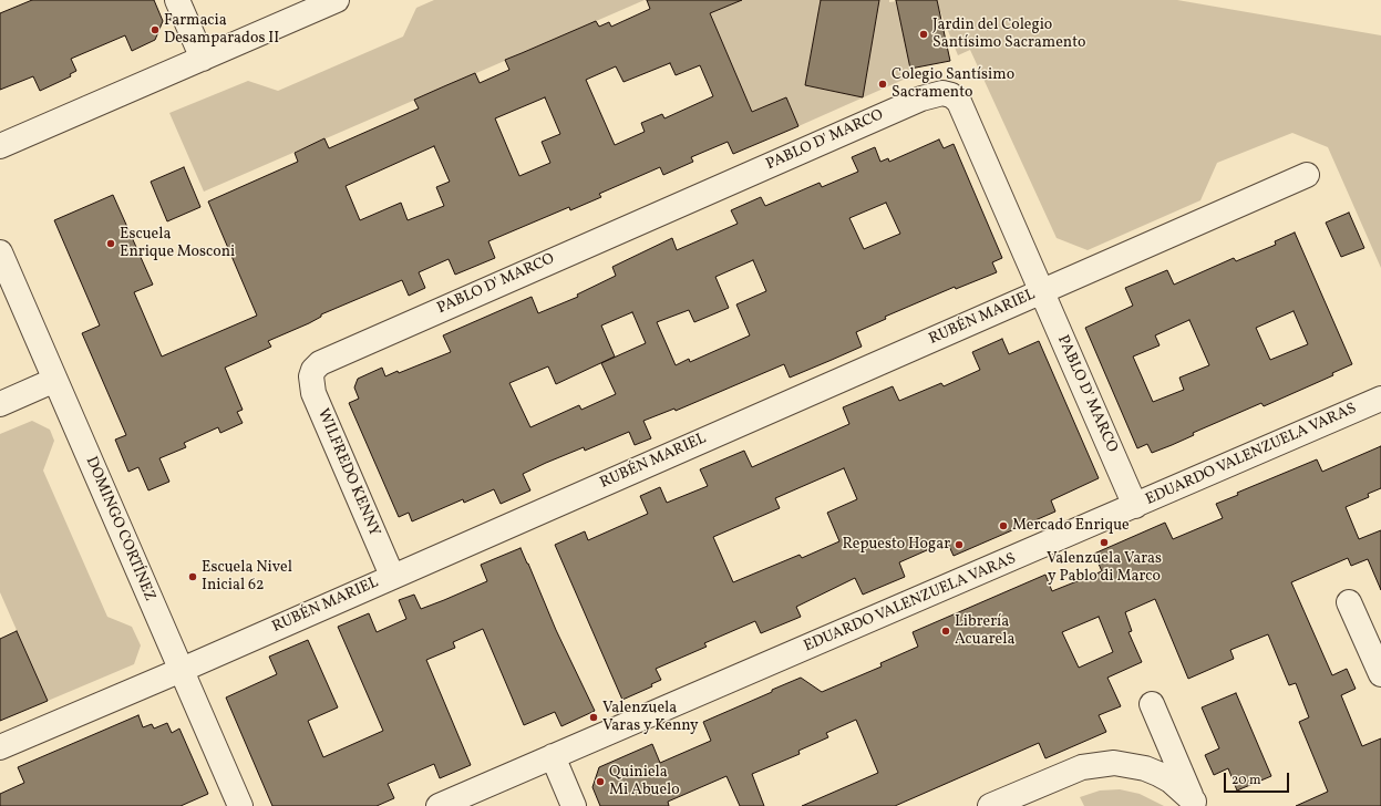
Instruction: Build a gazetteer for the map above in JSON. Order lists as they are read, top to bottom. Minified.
{"streets":{"street":["PABLO D' MARCO","RUBÉN MARIEL","EDUARDO VALENZUELA VARAS","WILFREDO KENNY","DOMINGO CORTÍNEZ"]},"crossings":[["PABLO D' MARCO","RUBÉN MARIEL"],["PABLO D' MARCO","EDUARDO VALENZUELA VARAS"],["PABLO D' MARCO","WILFREDO KENNY"],["RUBÉN MARIEL","WILFREDO KENNY"],["RUBÉN MARIEL","DOMINGO CORTÍNEZ"]],"places":["Farmacia Desamparados II","Jardin del Colegio Santísimo Sacramento","Colegio Santísimo Sacramento","Escuela Enrique Mosconi","Mercado Enrique","Valenzuela Varas y Pablo di Marco","Repuesto Hogar","Escuela Nivel Inicial 62","Librería Acuarela","Valenzuela Varas y Kenny","Quiniela Mi Abuelo"],"scale_bar":"20 m"}
